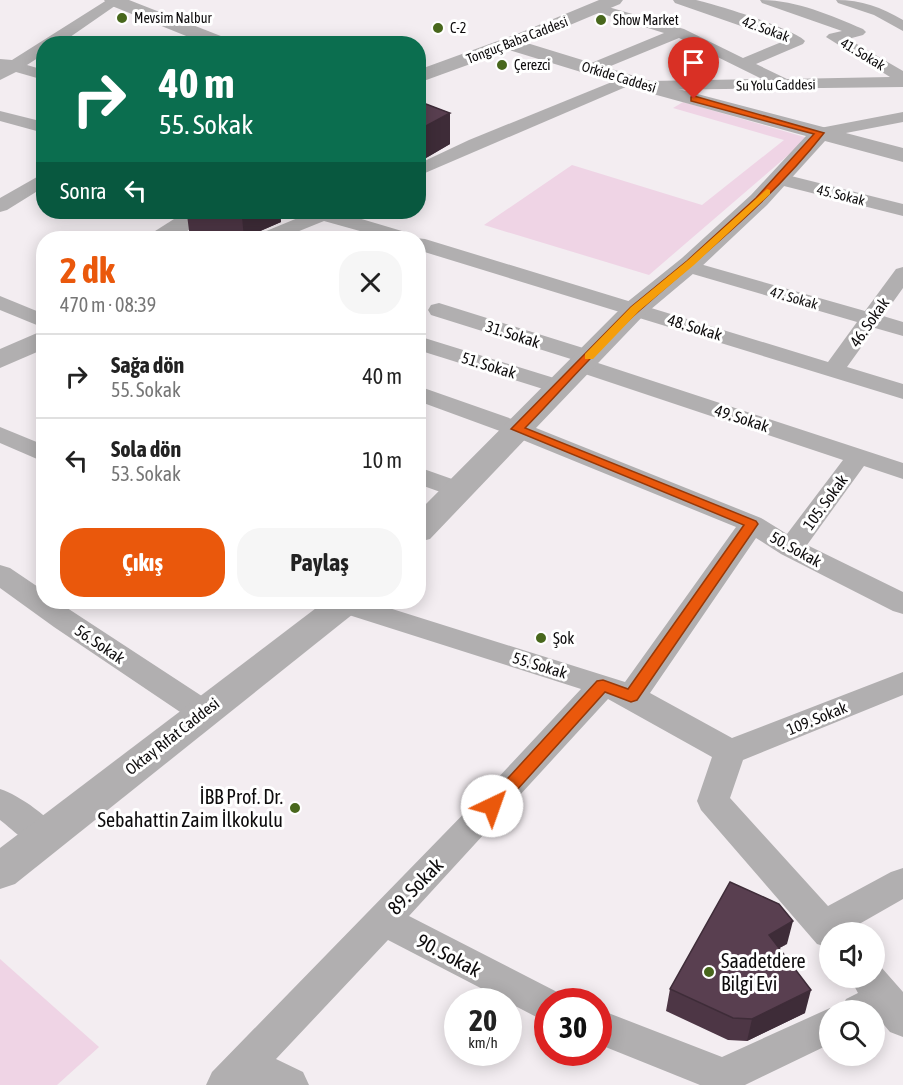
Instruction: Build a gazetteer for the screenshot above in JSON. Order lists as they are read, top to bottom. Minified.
{"streets":{"street":["42. Sokak","Tonguç Baba Caddesi","41. Sokak","Orkide Caddesi","Su Yolu Caddesi","45. Sokak","47. Sokak","46. Sokak","48. Sokak","31. Sokak","51. Sokak","49. Sokak","105. Sokak","50. Sokak","56. Sokak","55. Sokak","109. Sokak","Oktay Rıfat Caddesi","89. Sokak","90. Sokak"]},"crossings":[["Tonguç Baba Caddesi","Orkide Caddesi"],["41. Sokak","Su Yolu Caddesi"],["Orkide Caddesi","Su Yolu Caddesi"],["47. Sokak","46. Sokak"],["46. Sokak","48. Sokak"],["31. Sokak","49. Sokak"],["49. Sokak","105. Sokak"],["105. Sokak","50. Sokak"],["50. Sokak","89. Sokak"],["56. Sokak","Oktay Rıfat Caddesi"],["55. Sokak","109. Sokak"],["55. Sokak","89. Sokak"],["89. Sokak","90. Sokak"]],"places":["Mevsim Nalbur","Show Market","C-2","Çerezci","Şok","İBB Prof. Dr. Sebahattin Zaim İlkokulu","Saadetdere Bilgi Evi"],"page":{"turn":["40 m","55. Sokak"],"then":"Sonra","heading":["2 dk","470 m · 08:39"],"list":[{"name":"Sağa dön","note":"55. Sokak","value":"40 m"},{"name":"Sola dön","note":"53. Sokak","value":"10 m"}],"buttons":["Çıkış","Paylaş"],"speed":"20 km/h","limit":"30"}}
